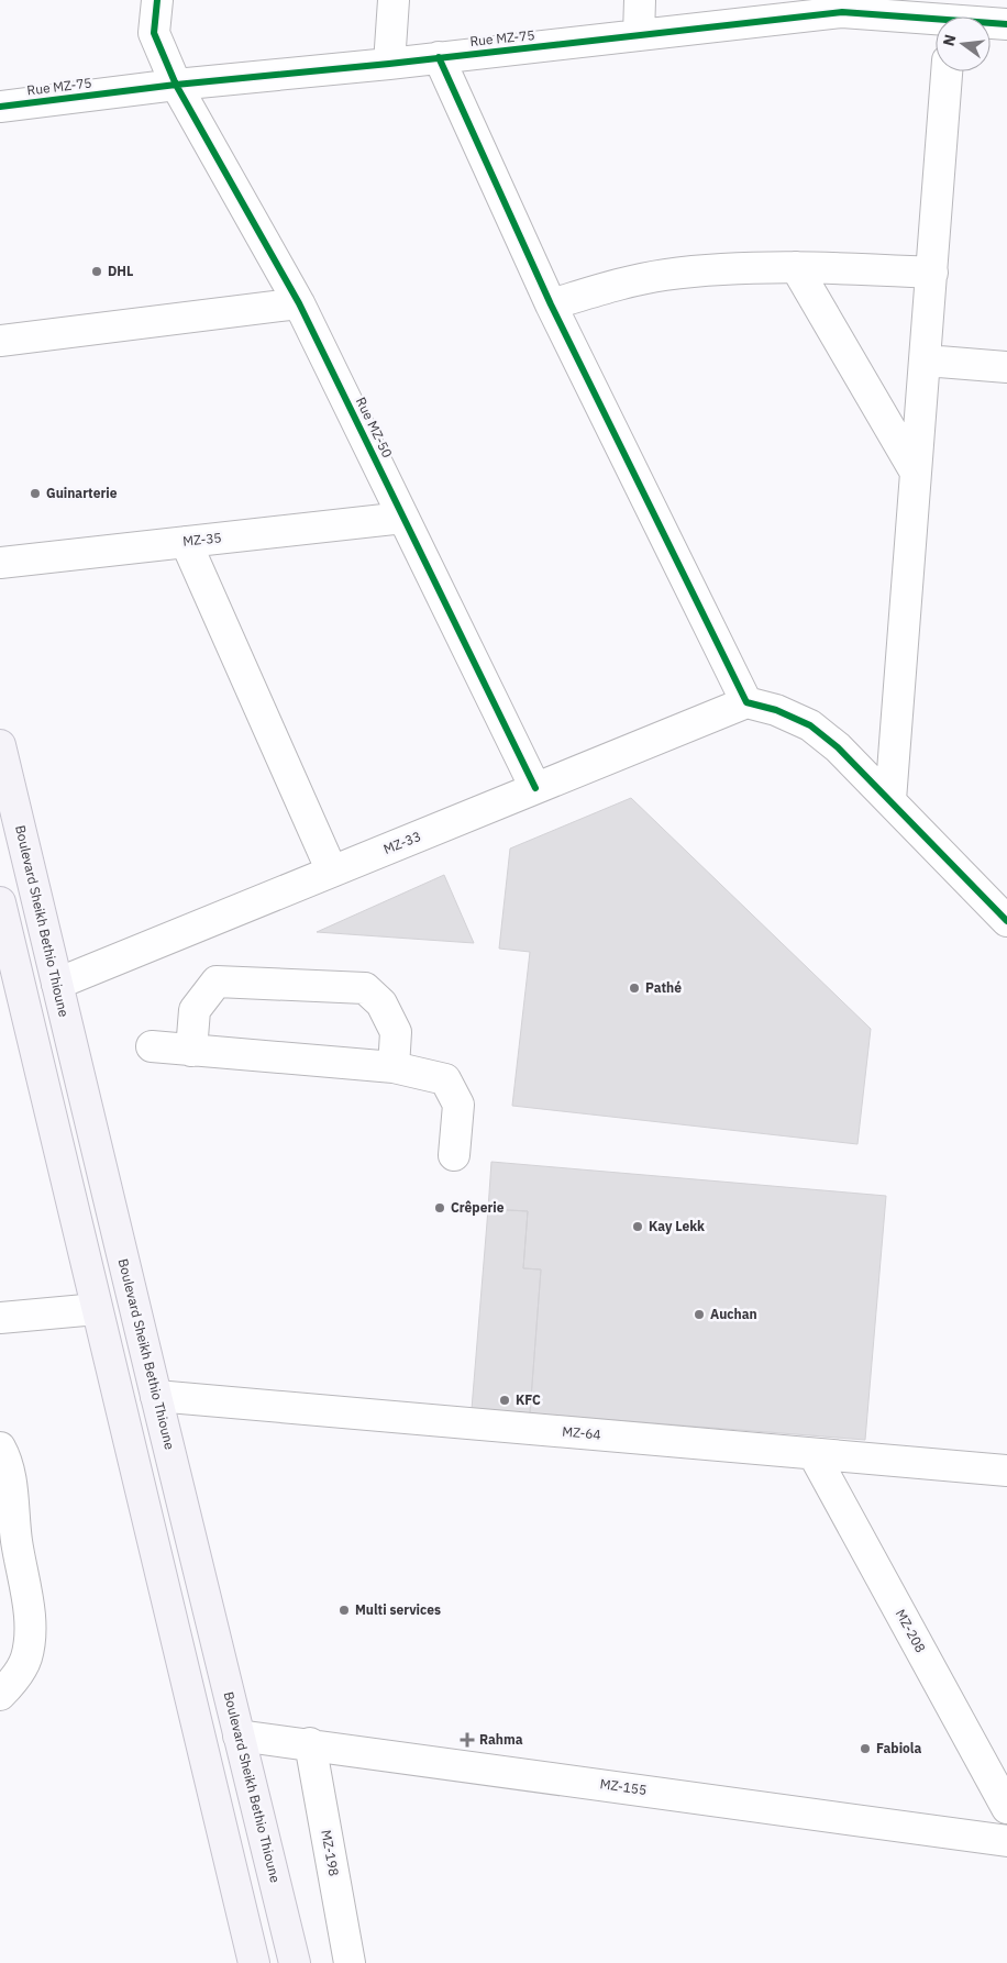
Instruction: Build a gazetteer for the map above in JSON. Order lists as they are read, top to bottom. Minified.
{"streets":{"main road":["Boulevard Sheikh Bethio Thioune"],"street":["Rue MZ-75","Rue MZ-50","MZ-35","MZ-33","MZ-64","MZ-208","MZ-155","MZ-198"]},"crossings":[["Rue MZ-75","Rue MZ-50"],["Rue MZ-50","MZ-35"],["Rue MZ-50","MZ-33"],["MZ-33","Boulevard Sheikh Bethio Thioune"],["Boulevard Sheikh Bethio Thioune","MZ-64"],["Boulevard Sheikh Bethio Thioune","MZ-155"],["MZ-64","MZ-208"],["MZ-155","MZ-198"]],"places":{"other":["DHL","Guinarterie","Pathé","Crêperie","Kay Lekk","Auchan","KFC","Multi services","Fabiola"],"health":["Rahma"]},"north":"left"}
